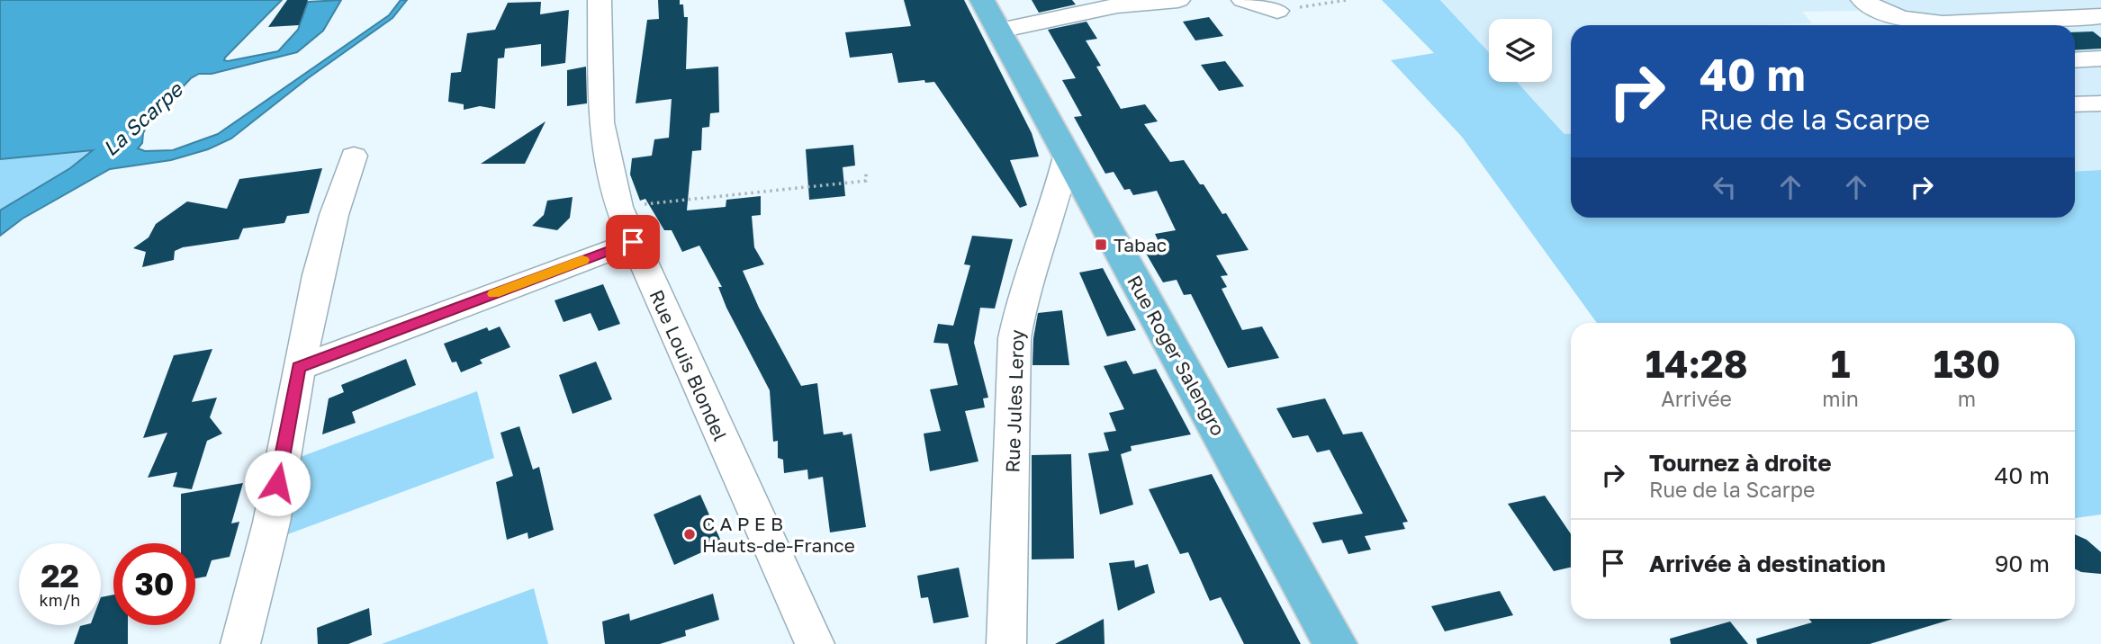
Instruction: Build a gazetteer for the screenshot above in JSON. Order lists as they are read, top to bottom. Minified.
{"streets":{"main road":["Rue Roger Salengro"],"street":["Rue Louis Blondel","Rue Jules Leroy"]},"crossings":[["Rue Roger Salengro","Rue Jules Leroy"]],"water":["La Scarpe"],"places":{"transit":["Tabac"],"other":["C A P E B Hauts-de-France"]},"page":{"turn":["40 m","Rue de la Scarpe"],"eta":["14:28","Arrivée","1","min","130","m"],"list":[{"name":"Tournez à droite","note":"Rue de la Scarpe","value":"40 m"},{"name":"Arrivée à destination","value":"90 m"}],"speed":"22 km/h","limit":"30"}}
